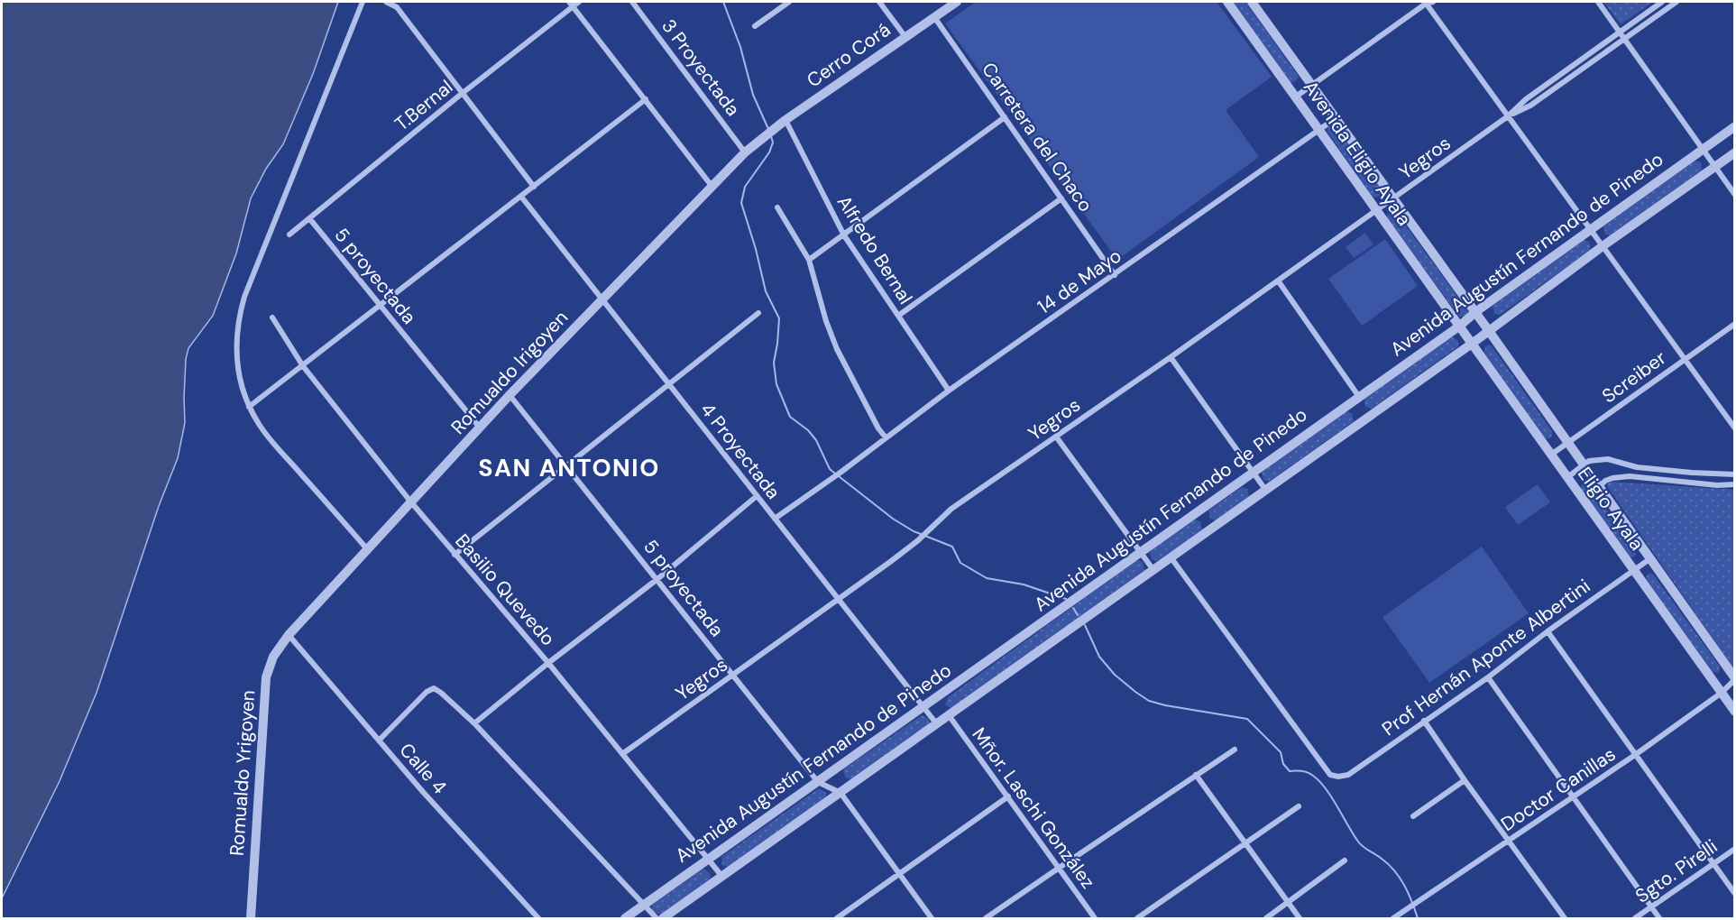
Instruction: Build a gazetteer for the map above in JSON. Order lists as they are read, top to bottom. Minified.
{"streets":{"street":["Cerro Corá","3 Proyectada","T.Bernal","Carretera del Chaco","Avenida Eligio Ayala","Yegros","Alfredo Bernal","Avenida Augustín Fernando de Pinedo","5 proyectada","14 de Mayo","Romualdo Irigoyen","Screiber","4 Proyectada","Eligio Ayala","Basilio Quevedo","Prof Hernán Aponte Albertini","Calle 4","Romualdo Yrigoyen","Doctor Canillas","Mñor. Laschi González","Sgto. Pirelli"]},"crossings":[["Cerro Corá","Carretera del Chaco"],["Cerro Corá","Alfredo Bernal"],["Cerro Corá","Romualdo Irigoyen"],["3 Proyectada","Romualdo Irigoyen"],["T.Bernal","5 proyectada"],["Carretera del Chaco","14 de Mayo"],["Avenida Eligio Ayala","Yegros"],["Avenida Eligio Ayala","Avenida Augustín Fernando de Pinedo"],["Avenida Eligio Ayala","14 de Mayo"],["Avenida Eligio Ayala","Eligio Ayala"],["Yegros","5 proyectada"],["Yegros","4 Proyectada"],["Yegros","Basilio Quevedo"],["Alfredo Bernal","14 de Mayo"],["Avenida Augustín Fernando de Pinedo","5 proyectada"],["Avenida Augustín Fernando de Pinedo","4 Proyectada"],["Avenida Augustín Fernando de Pinedo","Eligio Ayala"],["Avenida Augustín Fernando de Pinedo","Basilio Quevedo"],["Avenida Augustín Fernando de Pinedo","Prof Hernán Aponte Albertini"],["Avenida Augustín Fernando de Pinedo","Mñor. Laschi González"],["5 proyectada","Romualdo Irigoyen"],["14 de Mayo","4 Proyectada"],["Romualdo Irigoyen","4 Proyectada"],["Romualdo Irigoyen","Basilio Quevedo"],["Romualdo Irigoyen","Calle 4"],["Romualdo Irigoyen","Romualdo Yrigoyen"],["Screiber","Eligio Ayala"],["Eligio Ayala","Prof Hernán Aponte Albertini"],["Eligio Ayala","Doctor Canillas"],["Calle 4","Romualdo Yrigoyen"]],"districts":["SAN ANTONIO"]}
